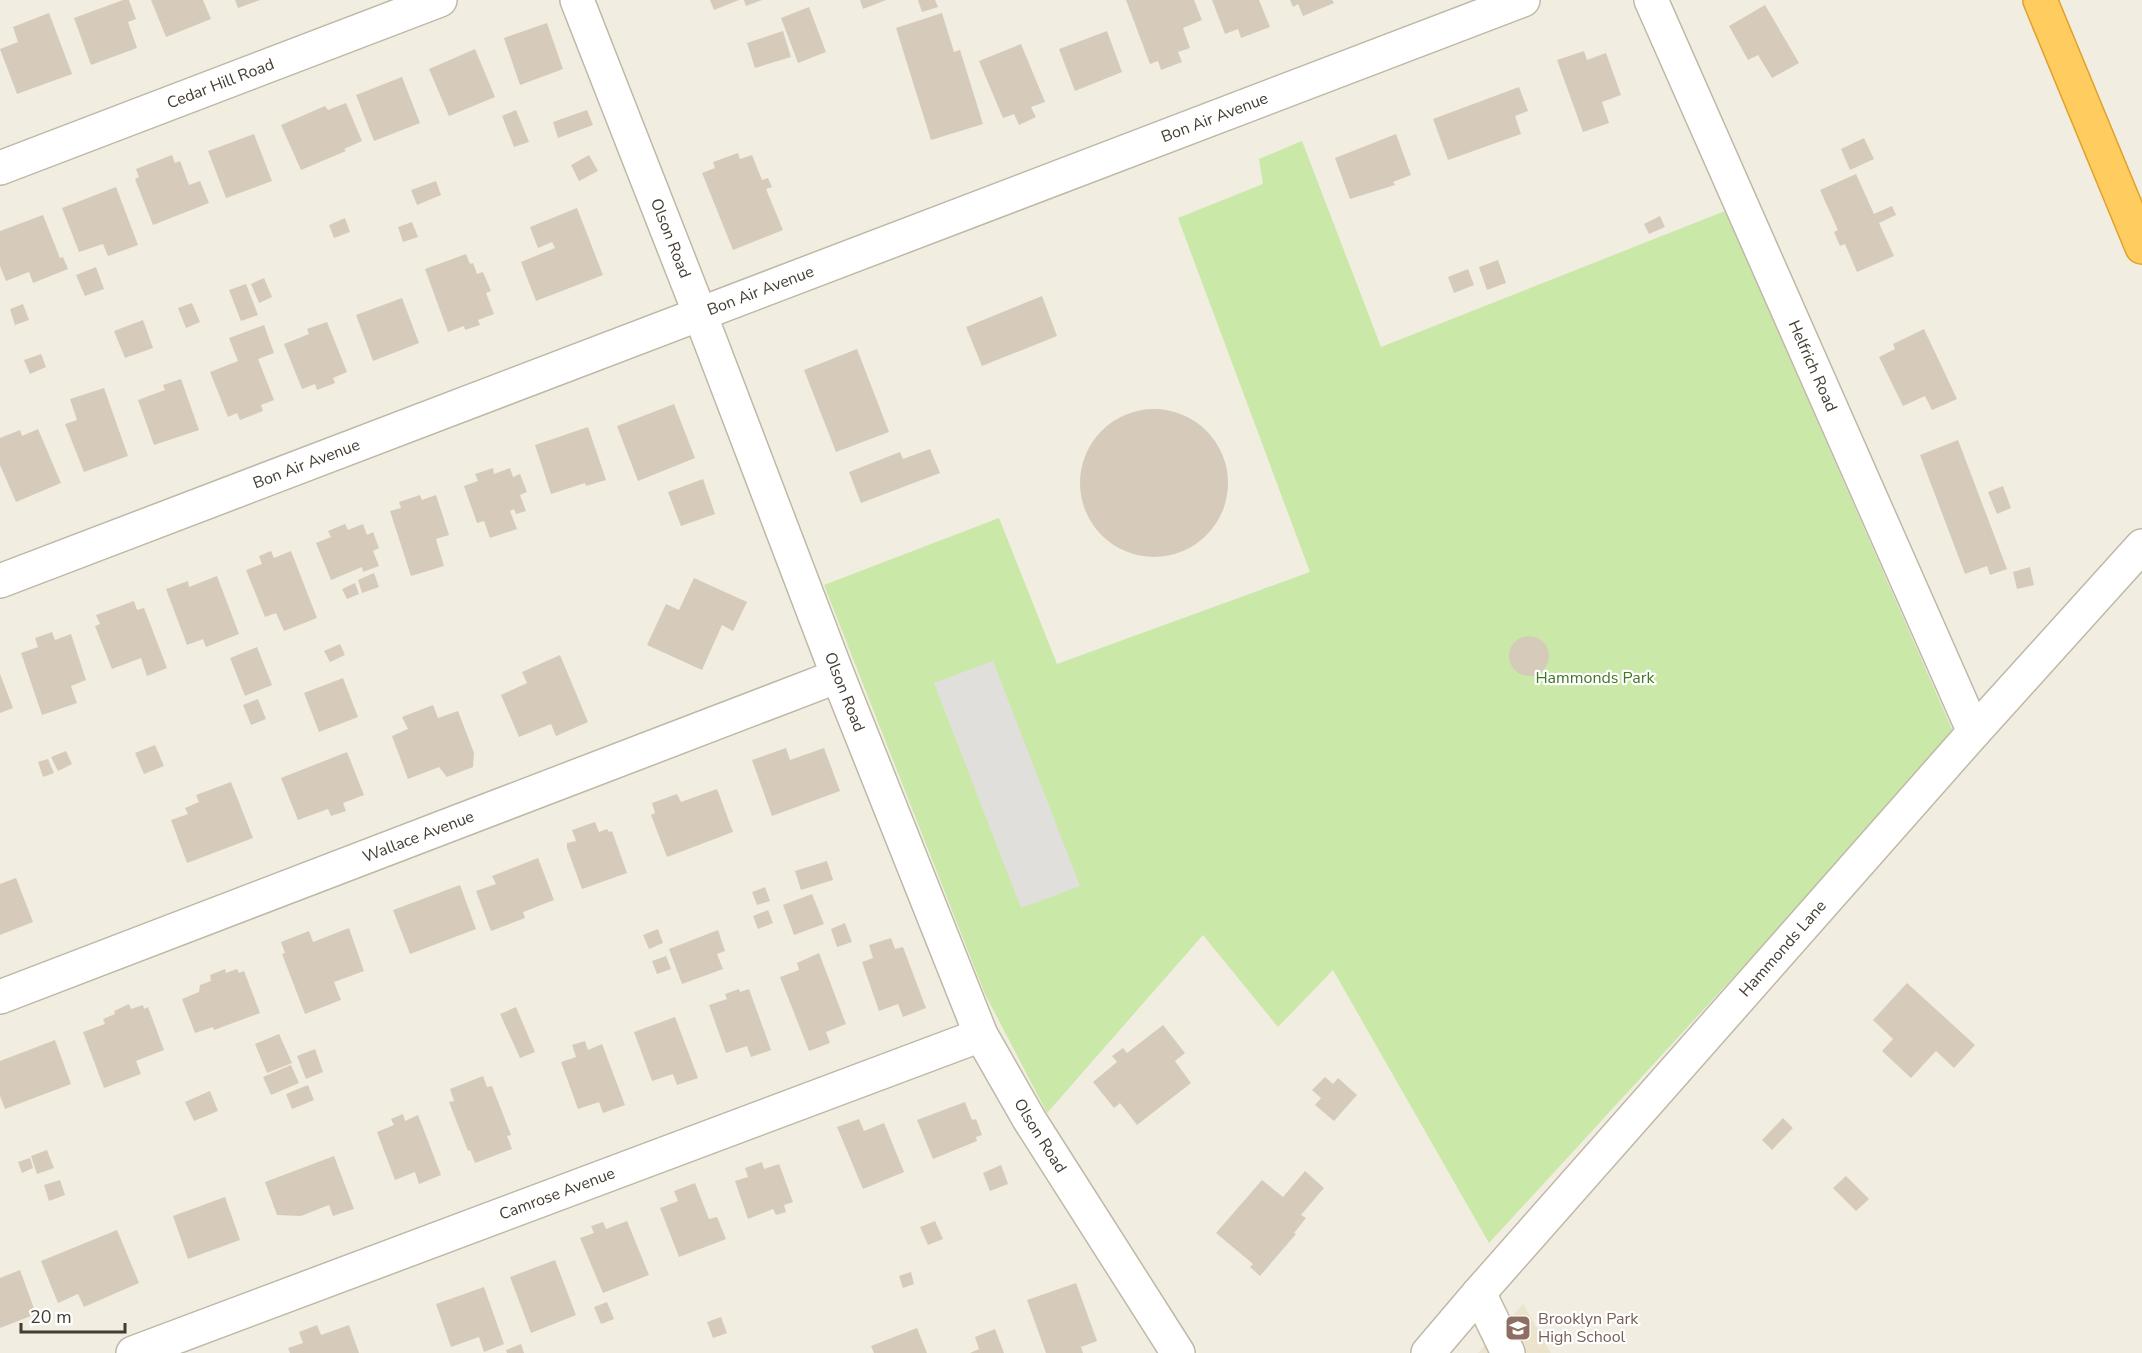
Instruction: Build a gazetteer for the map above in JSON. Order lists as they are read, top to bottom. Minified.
{"streets":{"street":["Cedar Hill Road","Bon Air Avenue","Olson Road","Helfrich Road","Wallace Avenue","Hammonds Lane","Camrose Avenue"]},"crossings":[["Bon Air Avenue","Olson Road"],["Olson Road","Wallace Avenue"],["Olson Road","Camrose Avenue"],["Helfrich Road","Hammonds Lane"]],"parks":["Hammonds Park"],"places":{"school or university":["Brooklyn Park High School"]},"scale_bar":"20 m"}
